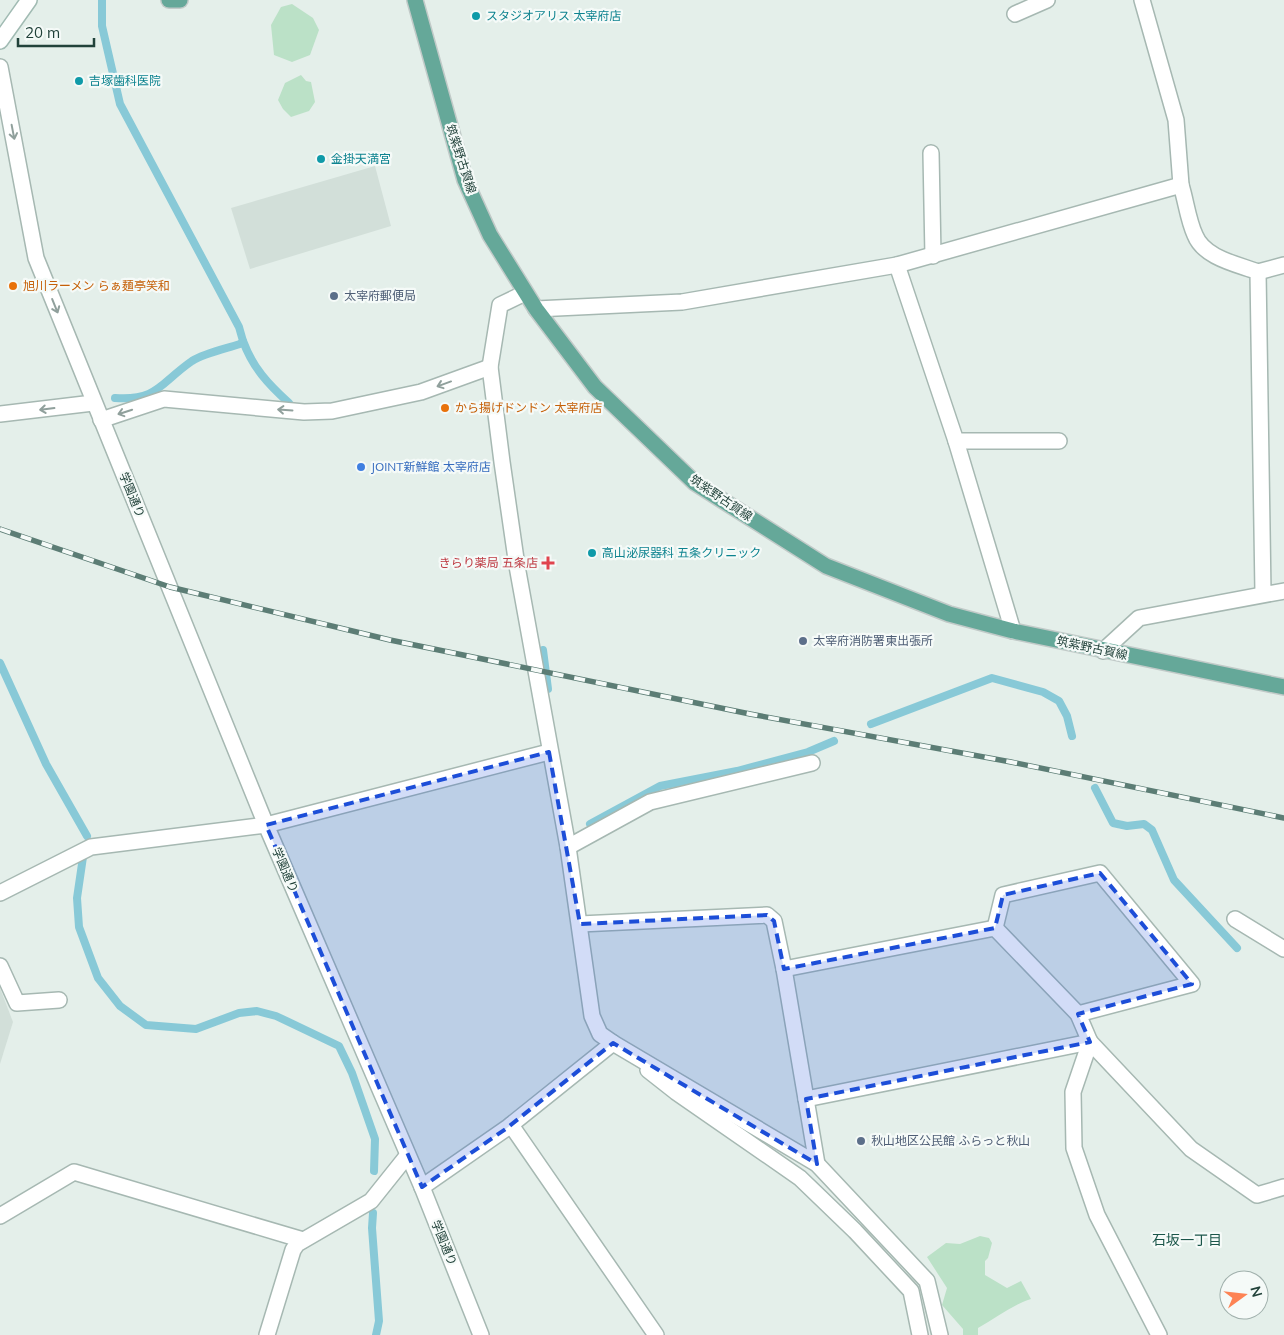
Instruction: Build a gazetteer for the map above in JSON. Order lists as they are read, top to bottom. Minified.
{"streets":{"main road":["筑紫野古賀線"],"street":["学園通り"]},"districts":["石坂一丁目"],"places":{"other":["スタジオアリス 太宰府店","吉塚歯科医院","金掛天満宮","旭川ラーメン らぁ麺亭笑和","太宰府郵便局","から揚げドンドン 太宰府店","JOINT新鮮館 太宰府店","高山泌尿器科 五条クリニック","太宰府消防署東出張所","秋山地区公民館 ふらっと秋山"],"health":["きらり薬局 五条店"]},"scale_bar":"20 m","north":"right"}
